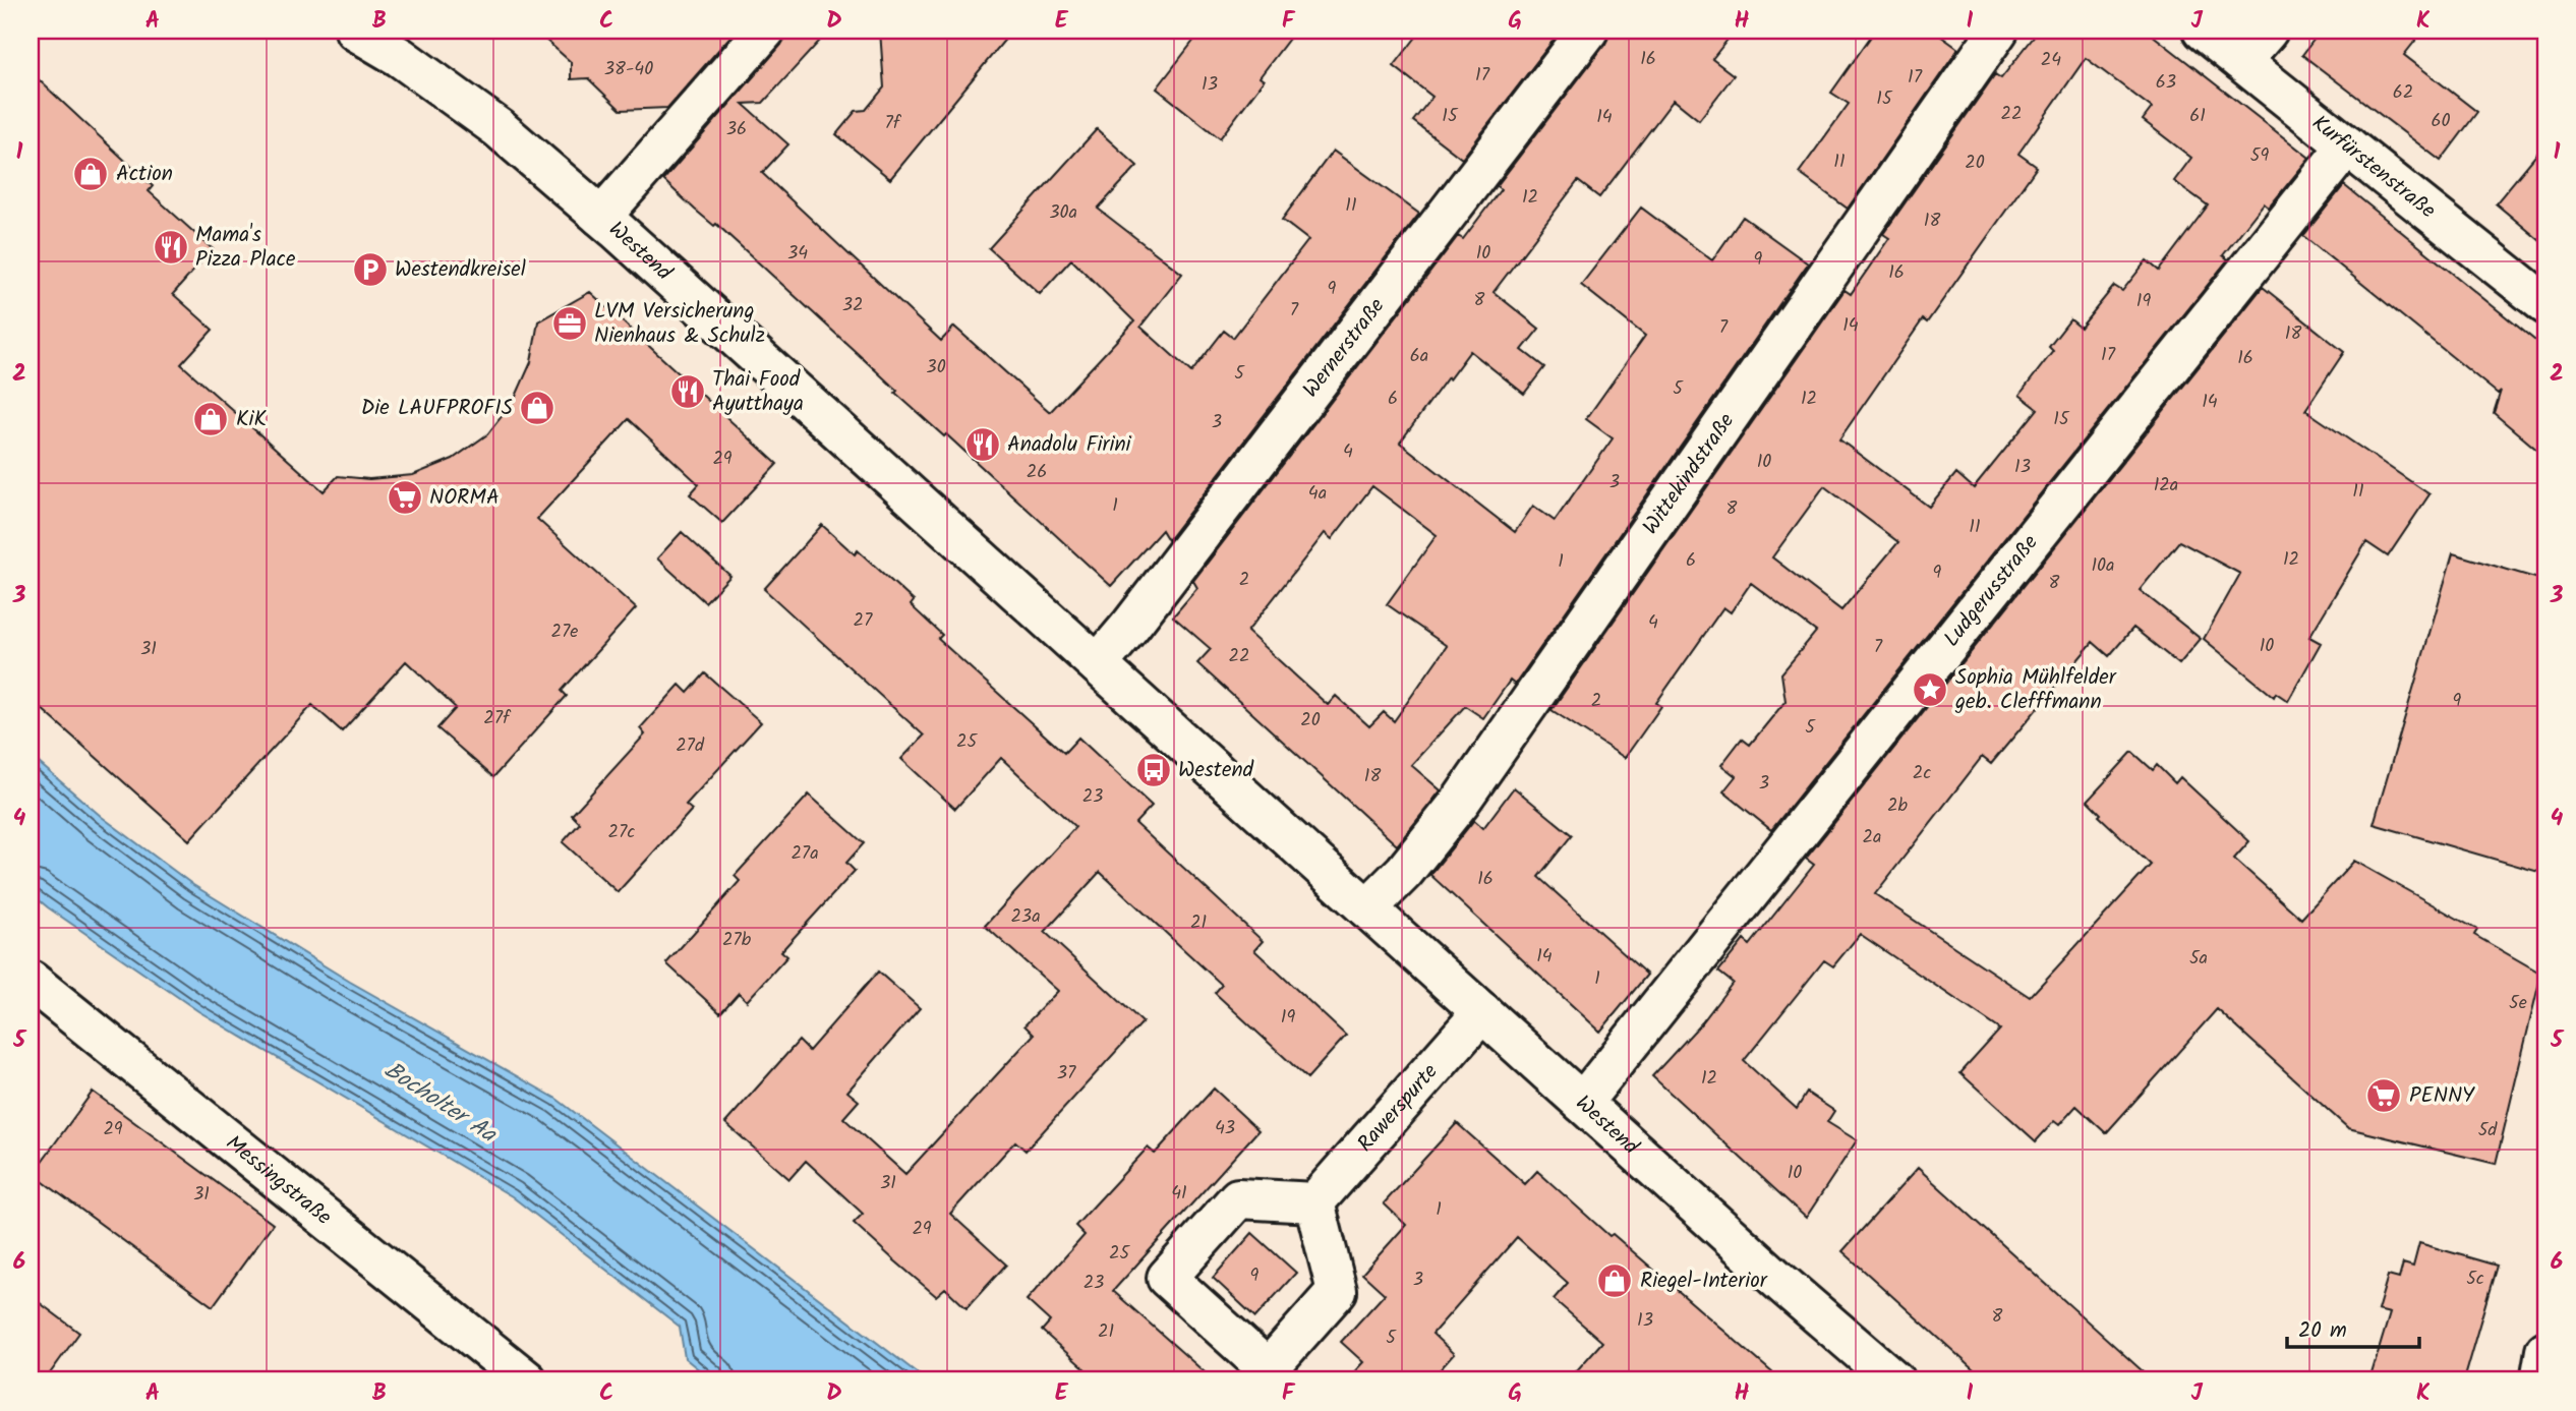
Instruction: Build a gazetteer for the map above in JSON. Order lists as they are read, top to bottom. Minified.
{"streets":{"street":["Kurfürstenstraße","Westend","Wernerstraße","Wittekindstraße","Ludgerusstraße","Rawerspurte","Messingstraße"]},"crossings":[["Kurfürstenstraße","Ludgerusstraße"],["Westend","Wernerstraße"],["Westend","Wittekindstraße"],["Westend","Ludgerusstraße"],["Westend","Rawerspurte"]],"water":["Bocholter Aa"],"places":{"shop":["Action","Die LAUFPROFIS","KiK","Riegel-Interior"],"restaurant":["Mama's Pizza Place","Thai Food Ayutthaya","Anadolu Firini"],"parking":["Westendkreisel"],"office":["LVM Versicherung Nienhaus & Schulz"],"supermarket":["NORMA","PENNY"],"place":["Sophia Mühlfelder geb. Clefffmann"],"bus stop":["Westend"]},"house_numbers":["16","24","38-40","17","17","63","13","62","15","22","15","61","14","60","7f","36","59","11","20","12","11","30a","18","34","10","9","16","9","8","19","32","7","14","7","18","17","6a","16","30","5","5","6","12","14","15","3","4","29","10","13","26","3","12a","11","4a","1","8","11","12","6","1","10a","9","2","8","27","4","27e","10","7","31","22","2","9","27f","20","5","25","27d","2c","18","3","23","2b","27c","2a","27a","16","23a","21","27b","14","5a","1","5e","19","37","12","43","29","5d","10","31","41","31","1","29","25","9","5c","3","23","8","13","21","5"],"scale_bar":"20 m","grid":{"columns":["A","B","C","D","E","F","G","H","I","J","K"],"rows":["1","2","3","4","5","6"]}}
